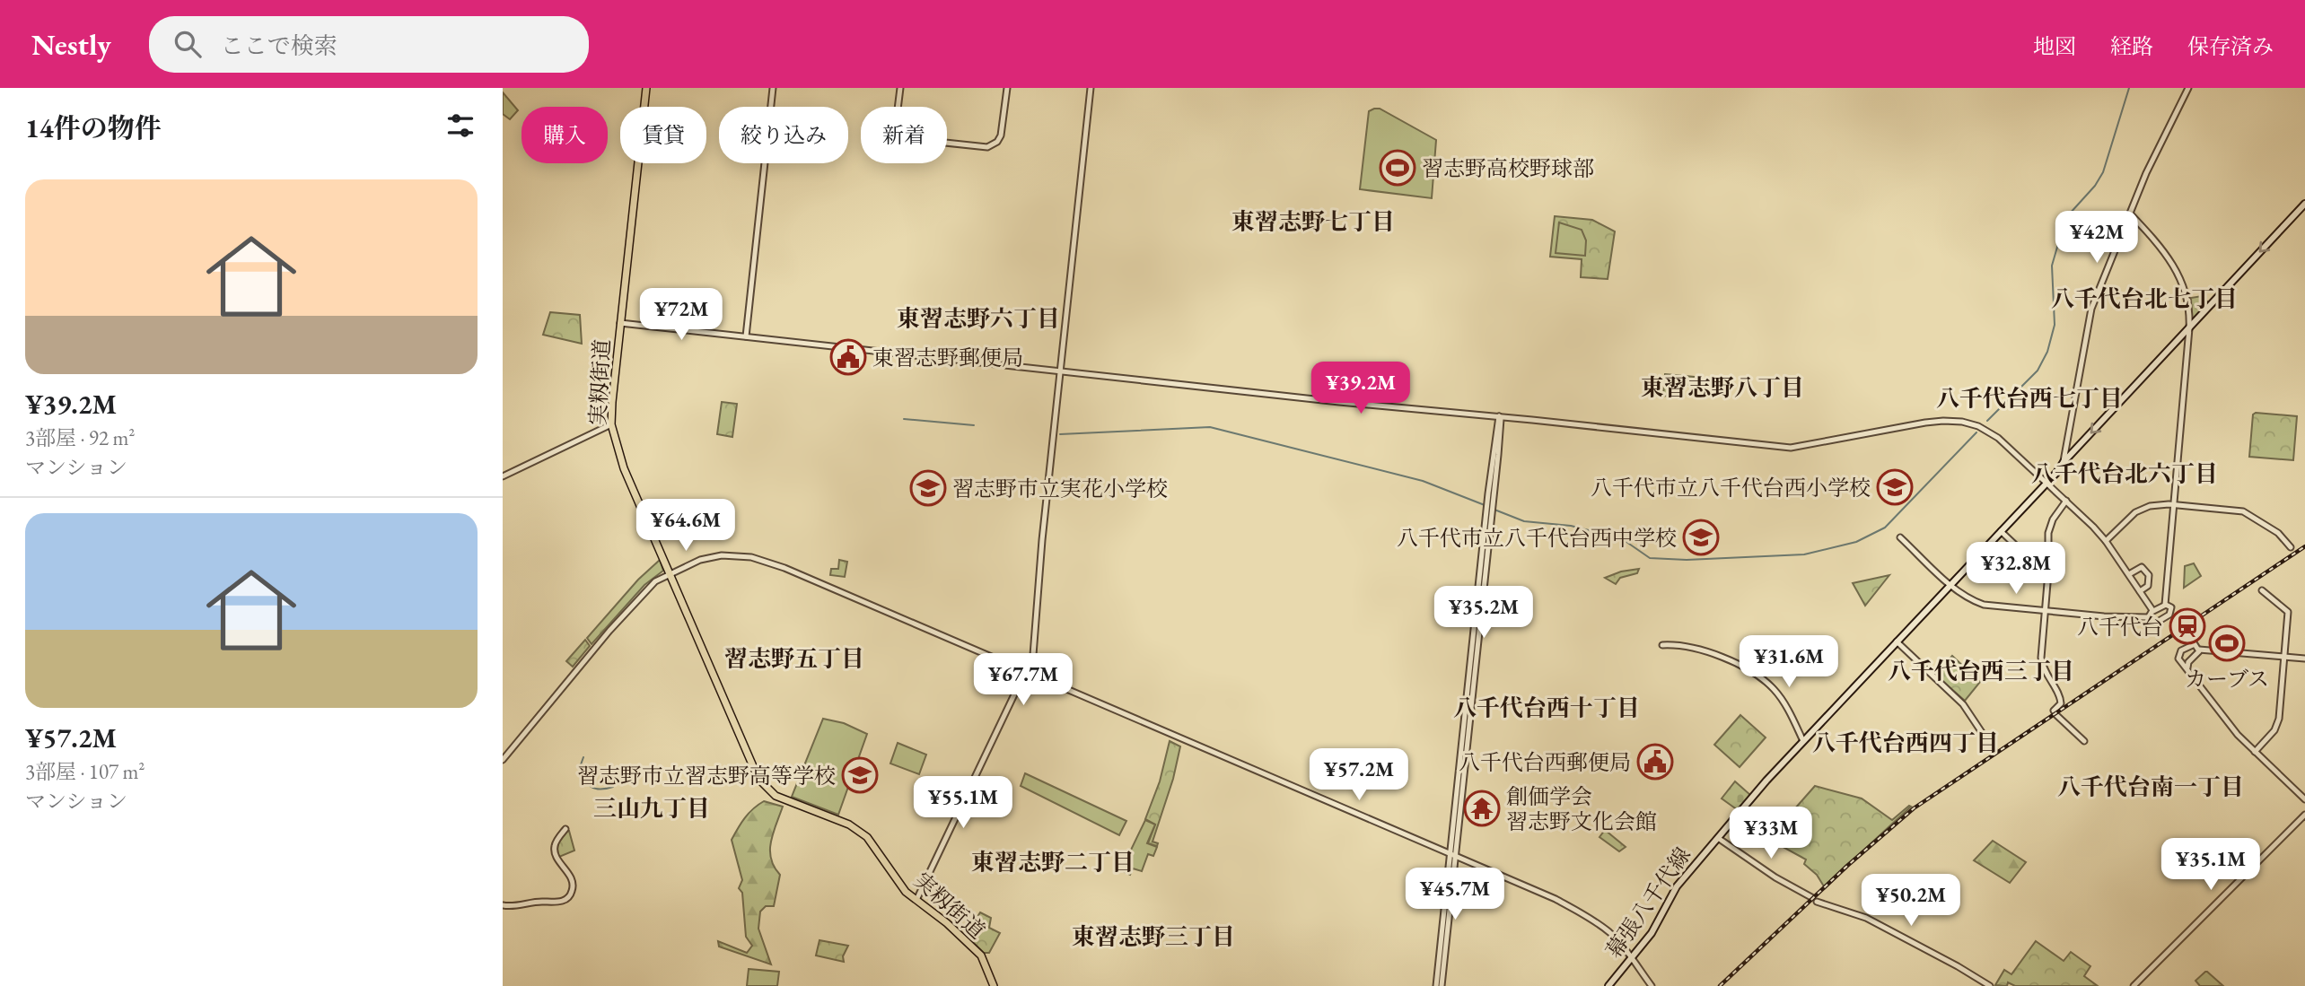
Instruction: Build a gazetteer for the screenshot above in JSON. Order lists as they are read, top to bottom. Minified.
{"streets":{"main road":["実籾街道","幕張八千代線"]},"districts":["東習志野七丁目","八千代台北七丁目","東習志野六丁目","東習志野八丁目","八千代台西七丁目","八千代台北六丁目","習志野五丁目","八千代台西三丁目","八千代台西十丁目","八千代台西四丁目","八千代台南一丁目","三山九丁目","東習志野二丁目","東習志野三丁目"],"places":{"sports":["習志野高校野球部","カーブス"],"public building":["東習志野郵便局","八千代台西郵便局"],"school or university":["八千代市立八千代台西小学校","習志野市立実花小学校","八千代市立八千代台西中学校","習志野市立習志野高等学校"],"station":["八千代台"],"temple":["創価学会 習志野文化会館"]},"page":{"header":"Nestly","search":"ここで検索","nav":["地図","経路","保存済み"],"heading":"14件の物件","chip":["購入","賃貸","絞り込み","新着"],"list":[{"name":"¥39.2M","note":"3部屋 · 92 m² · マンション"},{"name":"¥57.2M","note":"3部屋 · 107 m² · マンション"}],"price":["¥42M","¥72M","¥39.2M","¥64.6M","¥32.8M","¥35.2M","¥31.6M","¥67.7M","¥57.2M","¥55.1M","¥33M","¥35.1M","¥45.7M","¥50.2M"]}}
